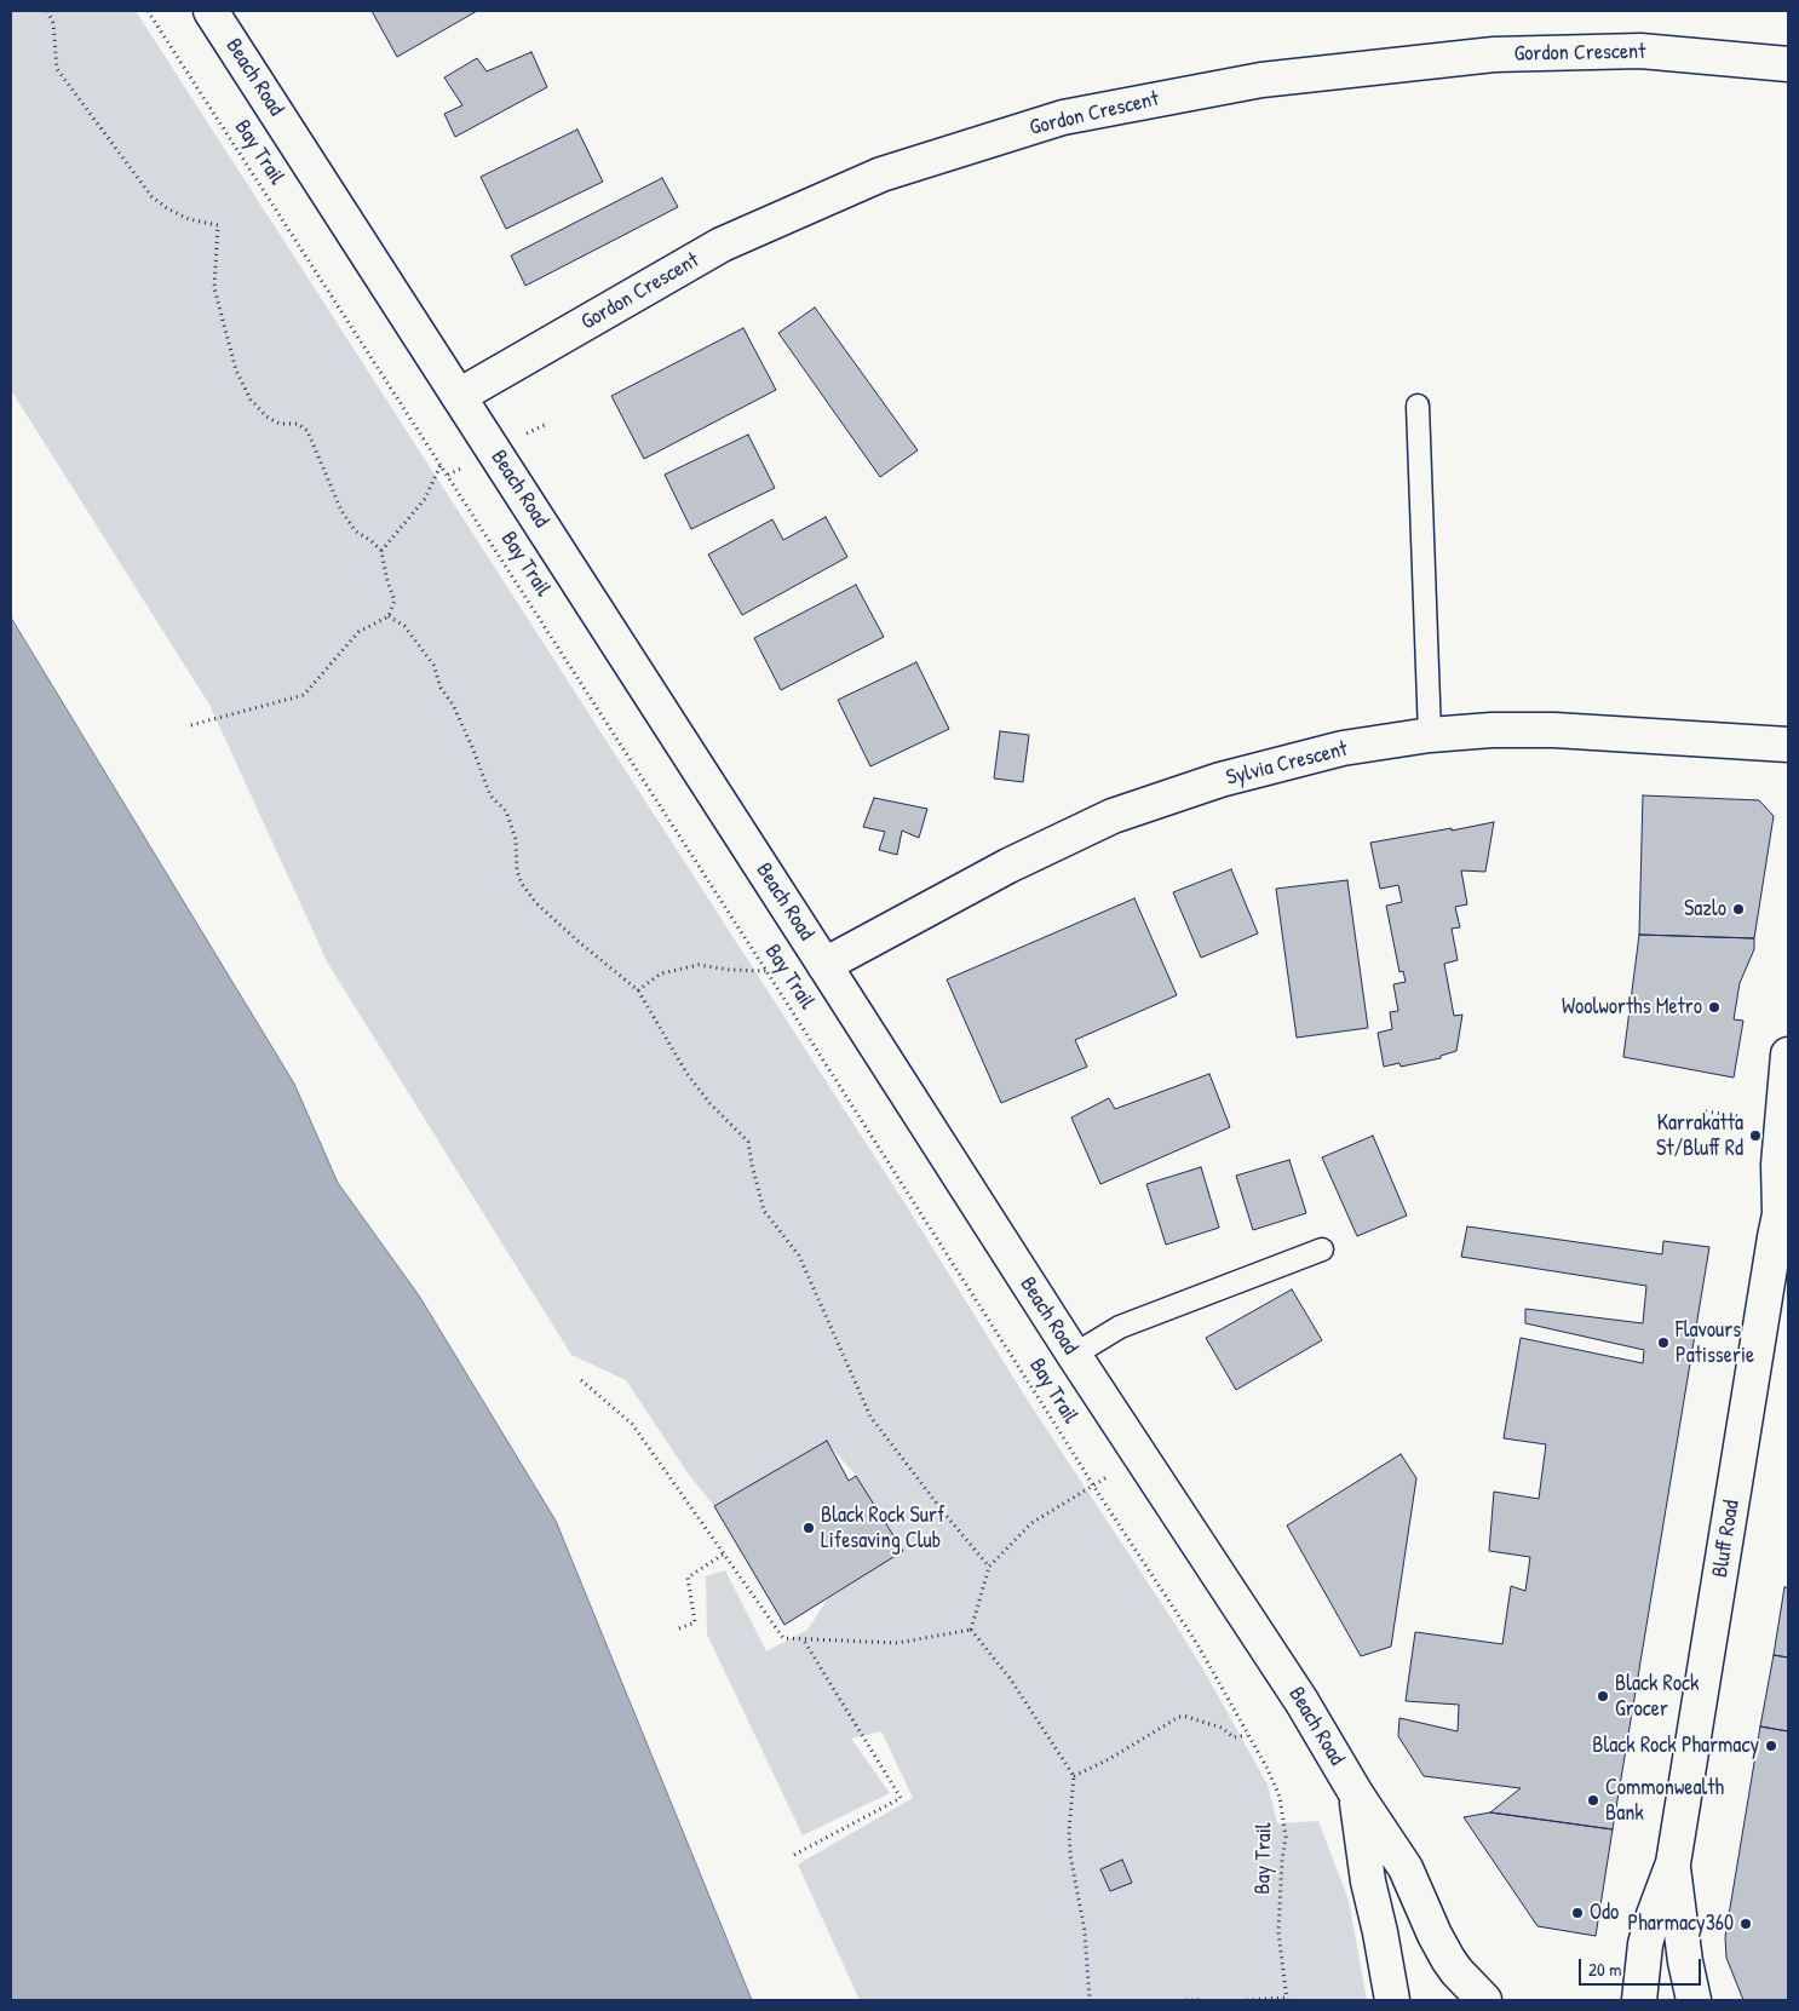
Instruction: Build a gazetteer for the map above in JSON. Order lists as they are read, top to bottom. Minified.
{"streets":{"main road":["Gordon Crescent","Beach Road","Sylvia Crescent","Bluff Road"],"path":["Bay Trail"]},"crossings":[["Gordon Crescent","Beach Road"],["Beach Road","Sylvia Crescent"]],"places":["Sazlo","Woolworths Metro","Karrakatta St/Bluff Rd","Flavours Patisserie","Black Rock Surf Lifesaving Club","Black Rock Grocer","Black Rock Pharmacy","Commonwealth Bank","Odo","Pharmacy360"],"scale_bar":"20 m"}
